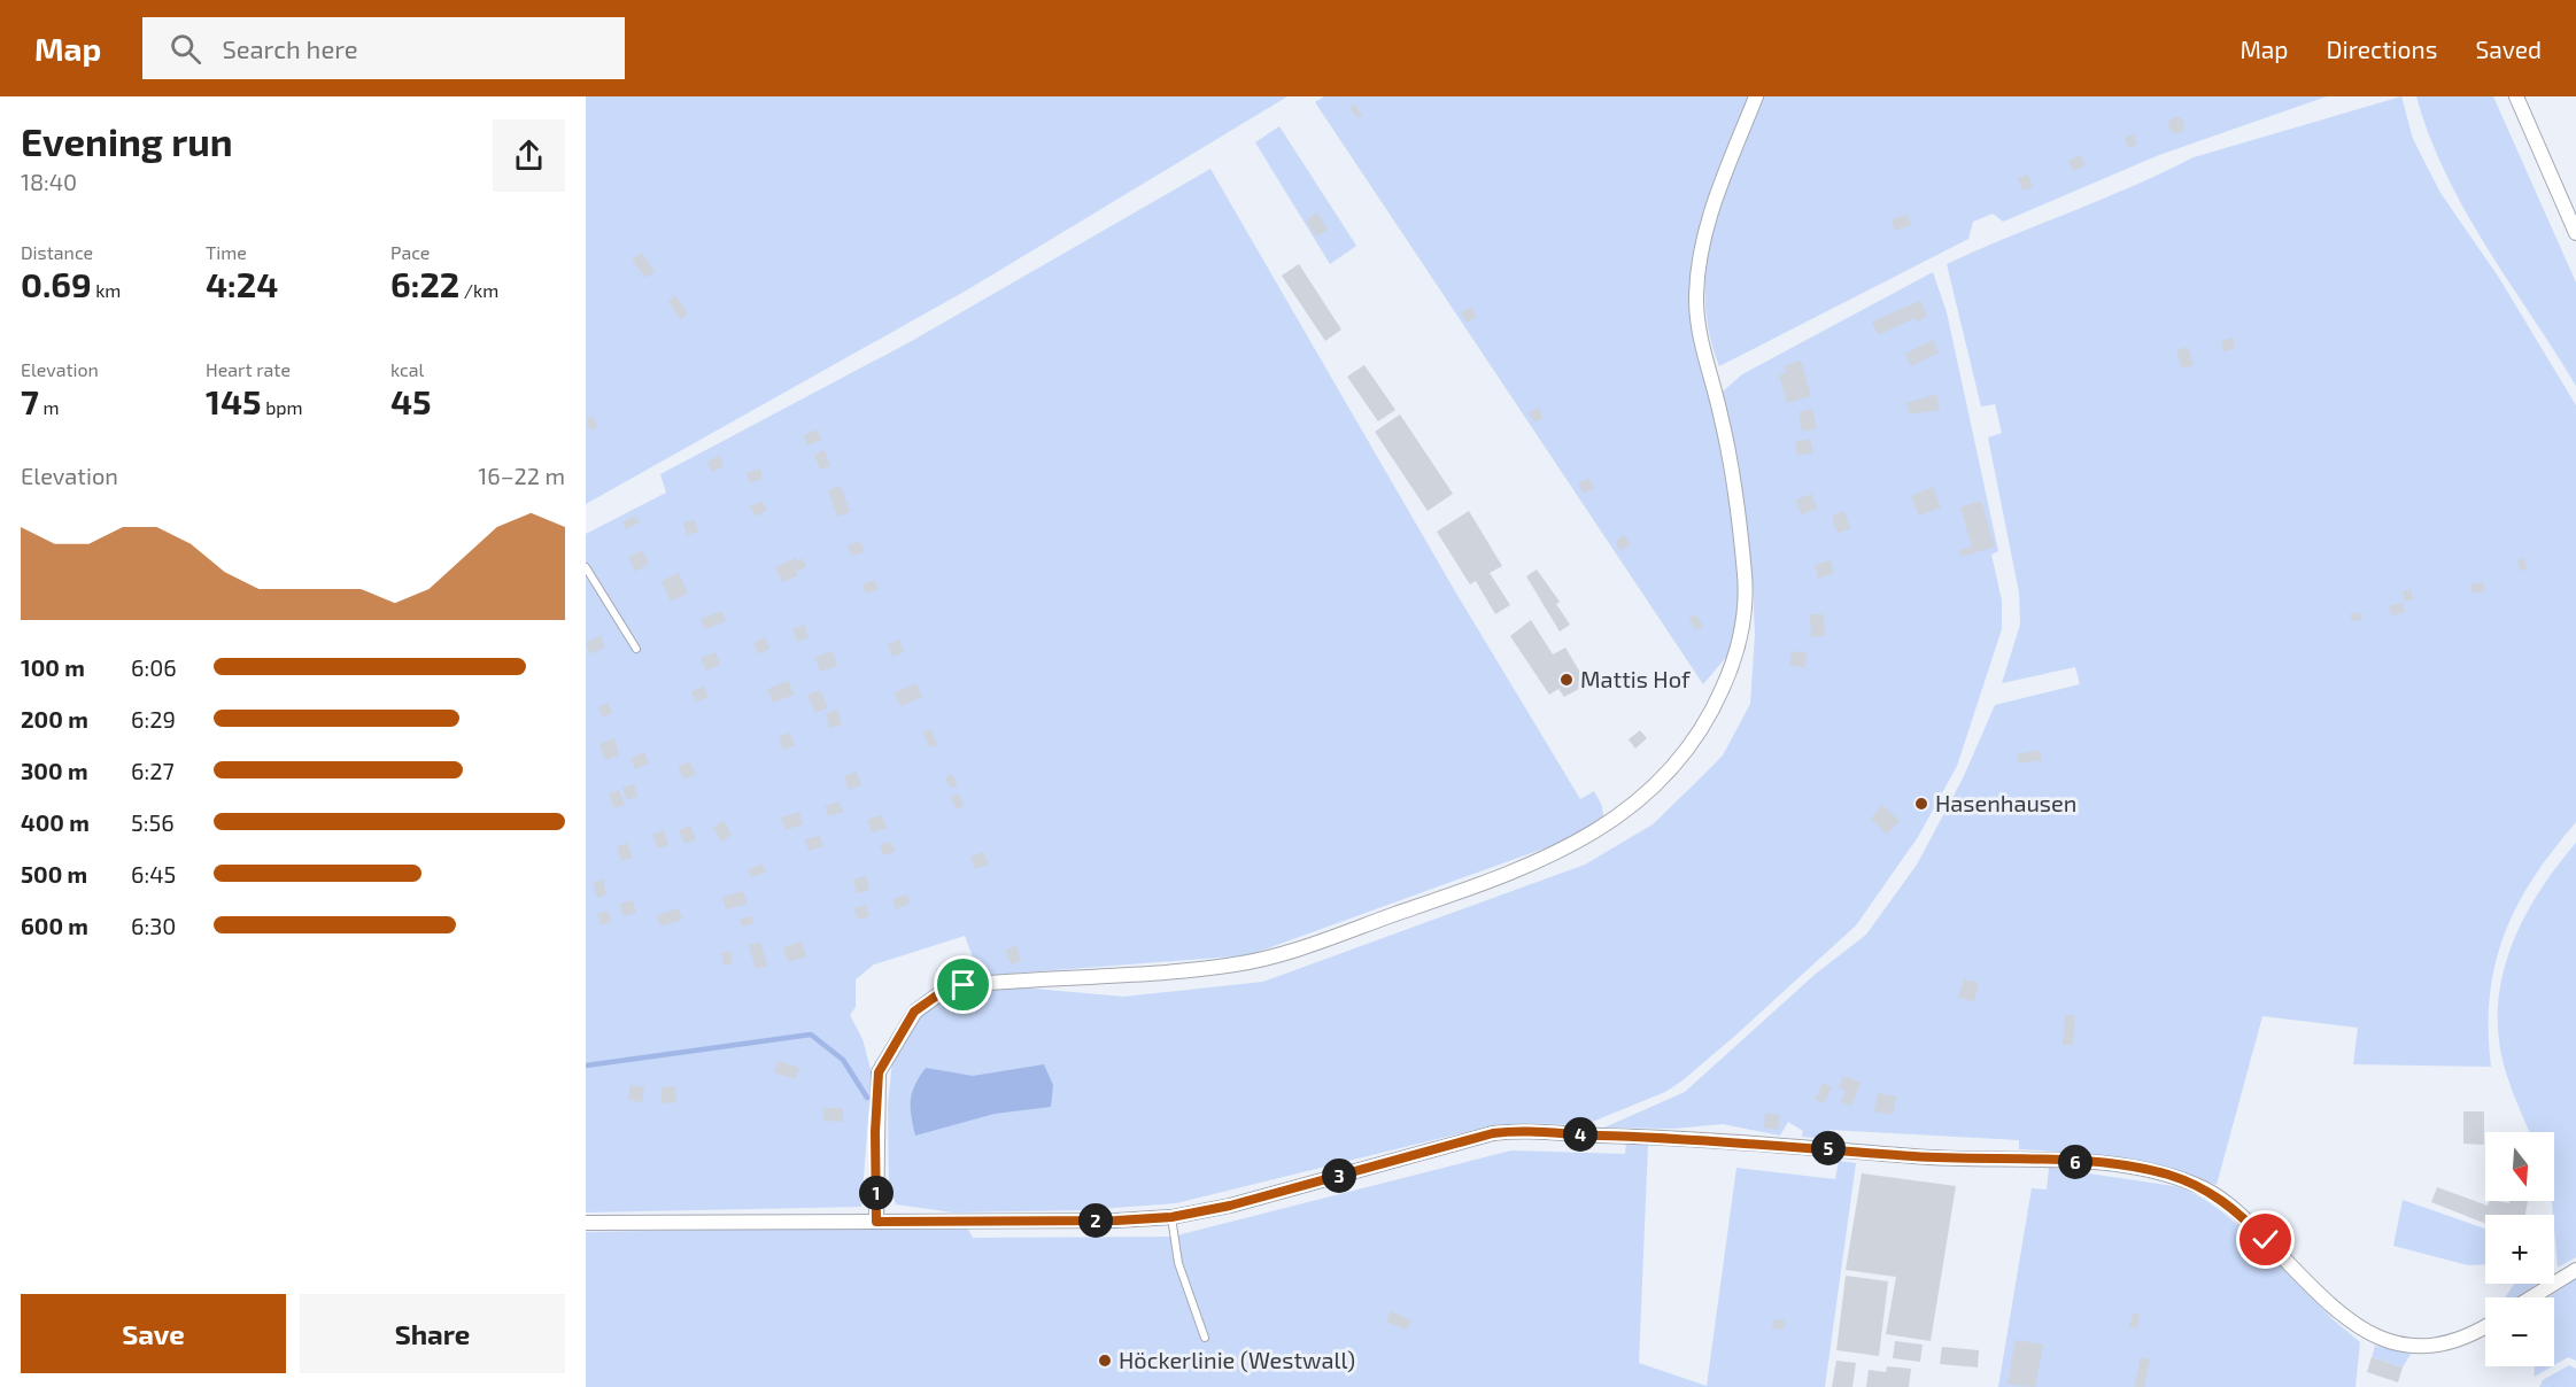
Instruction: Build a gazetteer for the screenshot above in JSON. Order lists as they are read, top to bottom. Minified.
{"places":["Mattis Hof","Hasenhausen","Höckerlinie (Westwall)"],"north":"bottom","page":{"header":"Map","search":"Search here","nav":["Map","Directions","Saved"],"heading":["Evening run","18:40"],"stats":[["Distance","0.69 km"],["Time","4:24"],["Pace","6:22 /km"],["Elevation","7 m"],["Heart rate","145 bpm"],["kcal","45"]],"chart":["Elevation","16–22 m"],"list":[{"name":"100 m","note":"6:06"},{"name":"200 m","note":"6:29"},{"name":"300 m","note":"6:27"},{"name":"400 m","note":"5:56"},{"name":"500 m","note":"6:45"},{"name":"600 m","note":"6:30"}],"pins":["4","5","6","3","1","2"],"map_buttons":["+","−"],"buttons":["Save","Share"]}}
